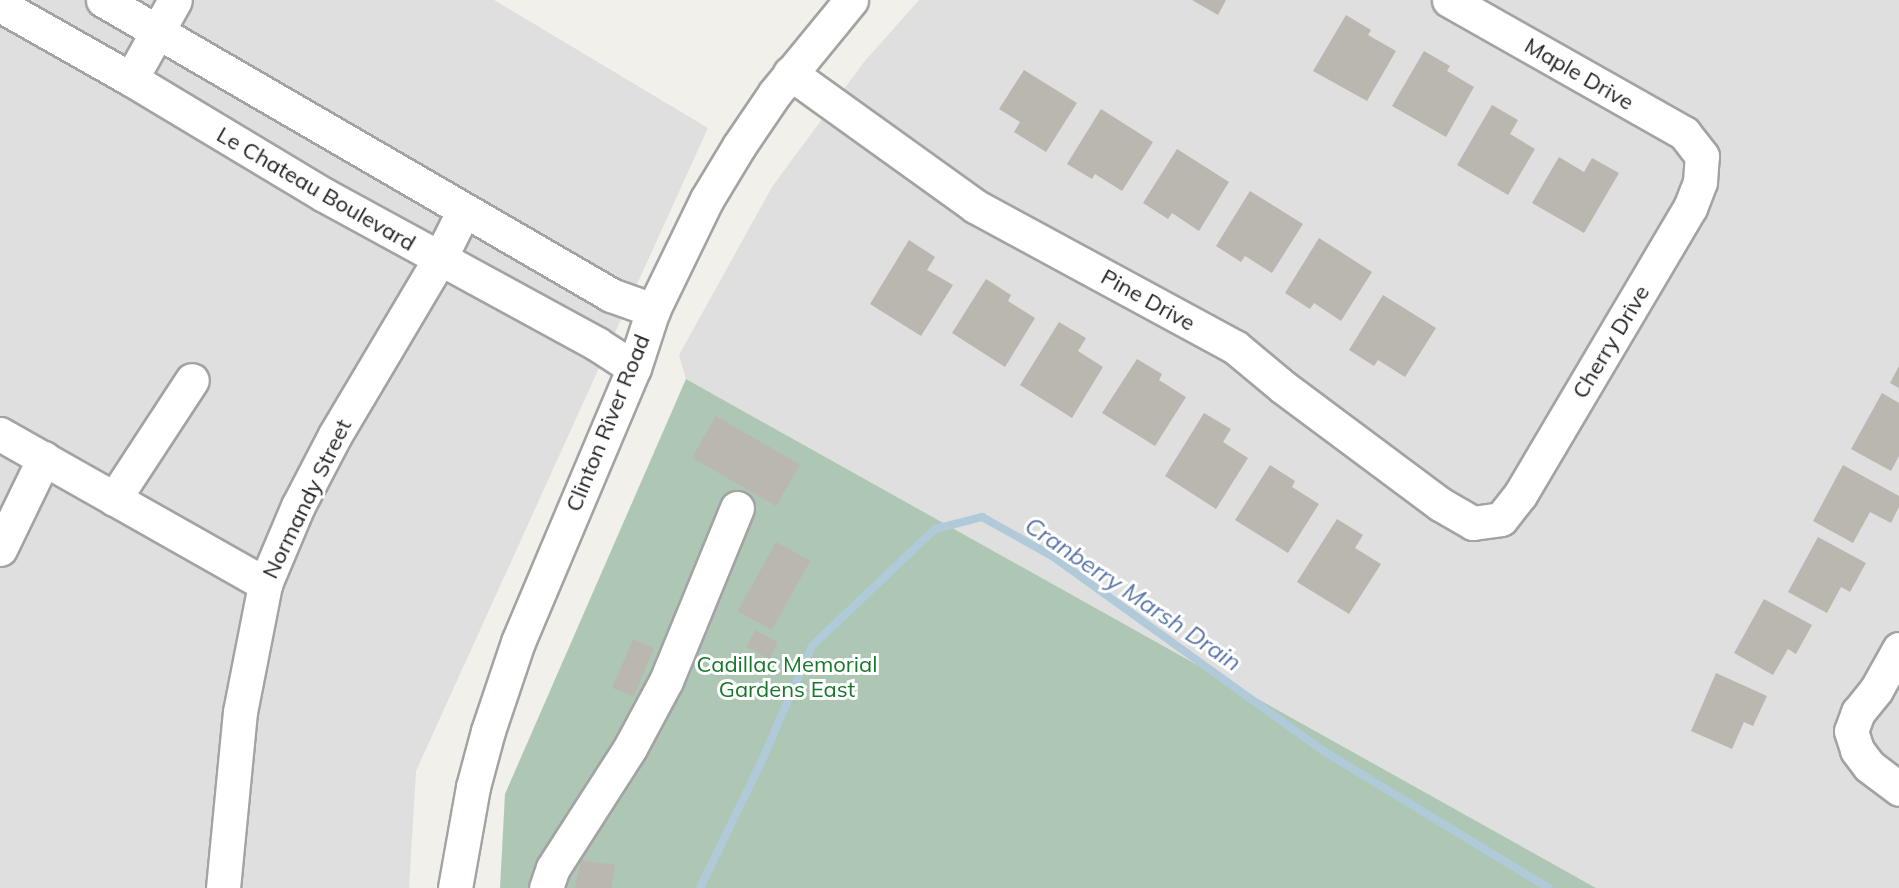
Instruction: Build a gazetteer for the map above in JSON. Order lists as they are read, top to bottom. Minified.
{"streets":{"street":["Maple Drive","Le Chateau Boulevard","Pine Drive","Cherry Drive","Clinton River Road","Normandy Street"]},"crossings":[["Maple Drive","Cherry Drive"],["Le Chateau Boulevard","Clinton River Road"],["Le Chateau Boulevard","Normandy Street"],["Pine Drive","Cherry Drive"],["Pine Drive","Clinton River Road"]],"water":["Cranberry Marsh Drain"],"parks":["Cadillac Memorial Gardens East"]}
